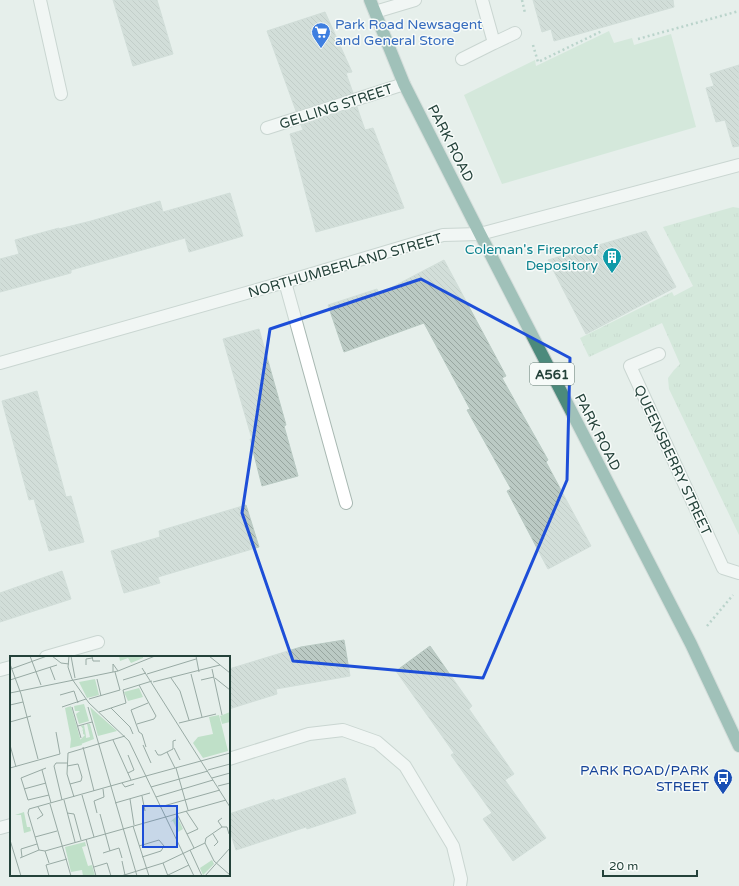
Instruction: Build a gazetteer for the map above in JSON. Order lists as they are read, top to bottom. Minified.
{"streets":{"highway":["PARK ROAD","A561"],"street":["GELLING STREET","NORTHUMBERLAND STREET","QUEENSBERRY STREET"]},"crossings":[["GELLING STREET","PARK ROAD"],["PARK ROAD","NORTHUMBERLAND STREET"]],"places":{"supermarket":["Park Road Newsagent and General Store"],"building":["Coleman's Fireproof Depository"],"bus stop":["PARK ROAD/PARK STREET"]},"scale_bar":"20 m"}
